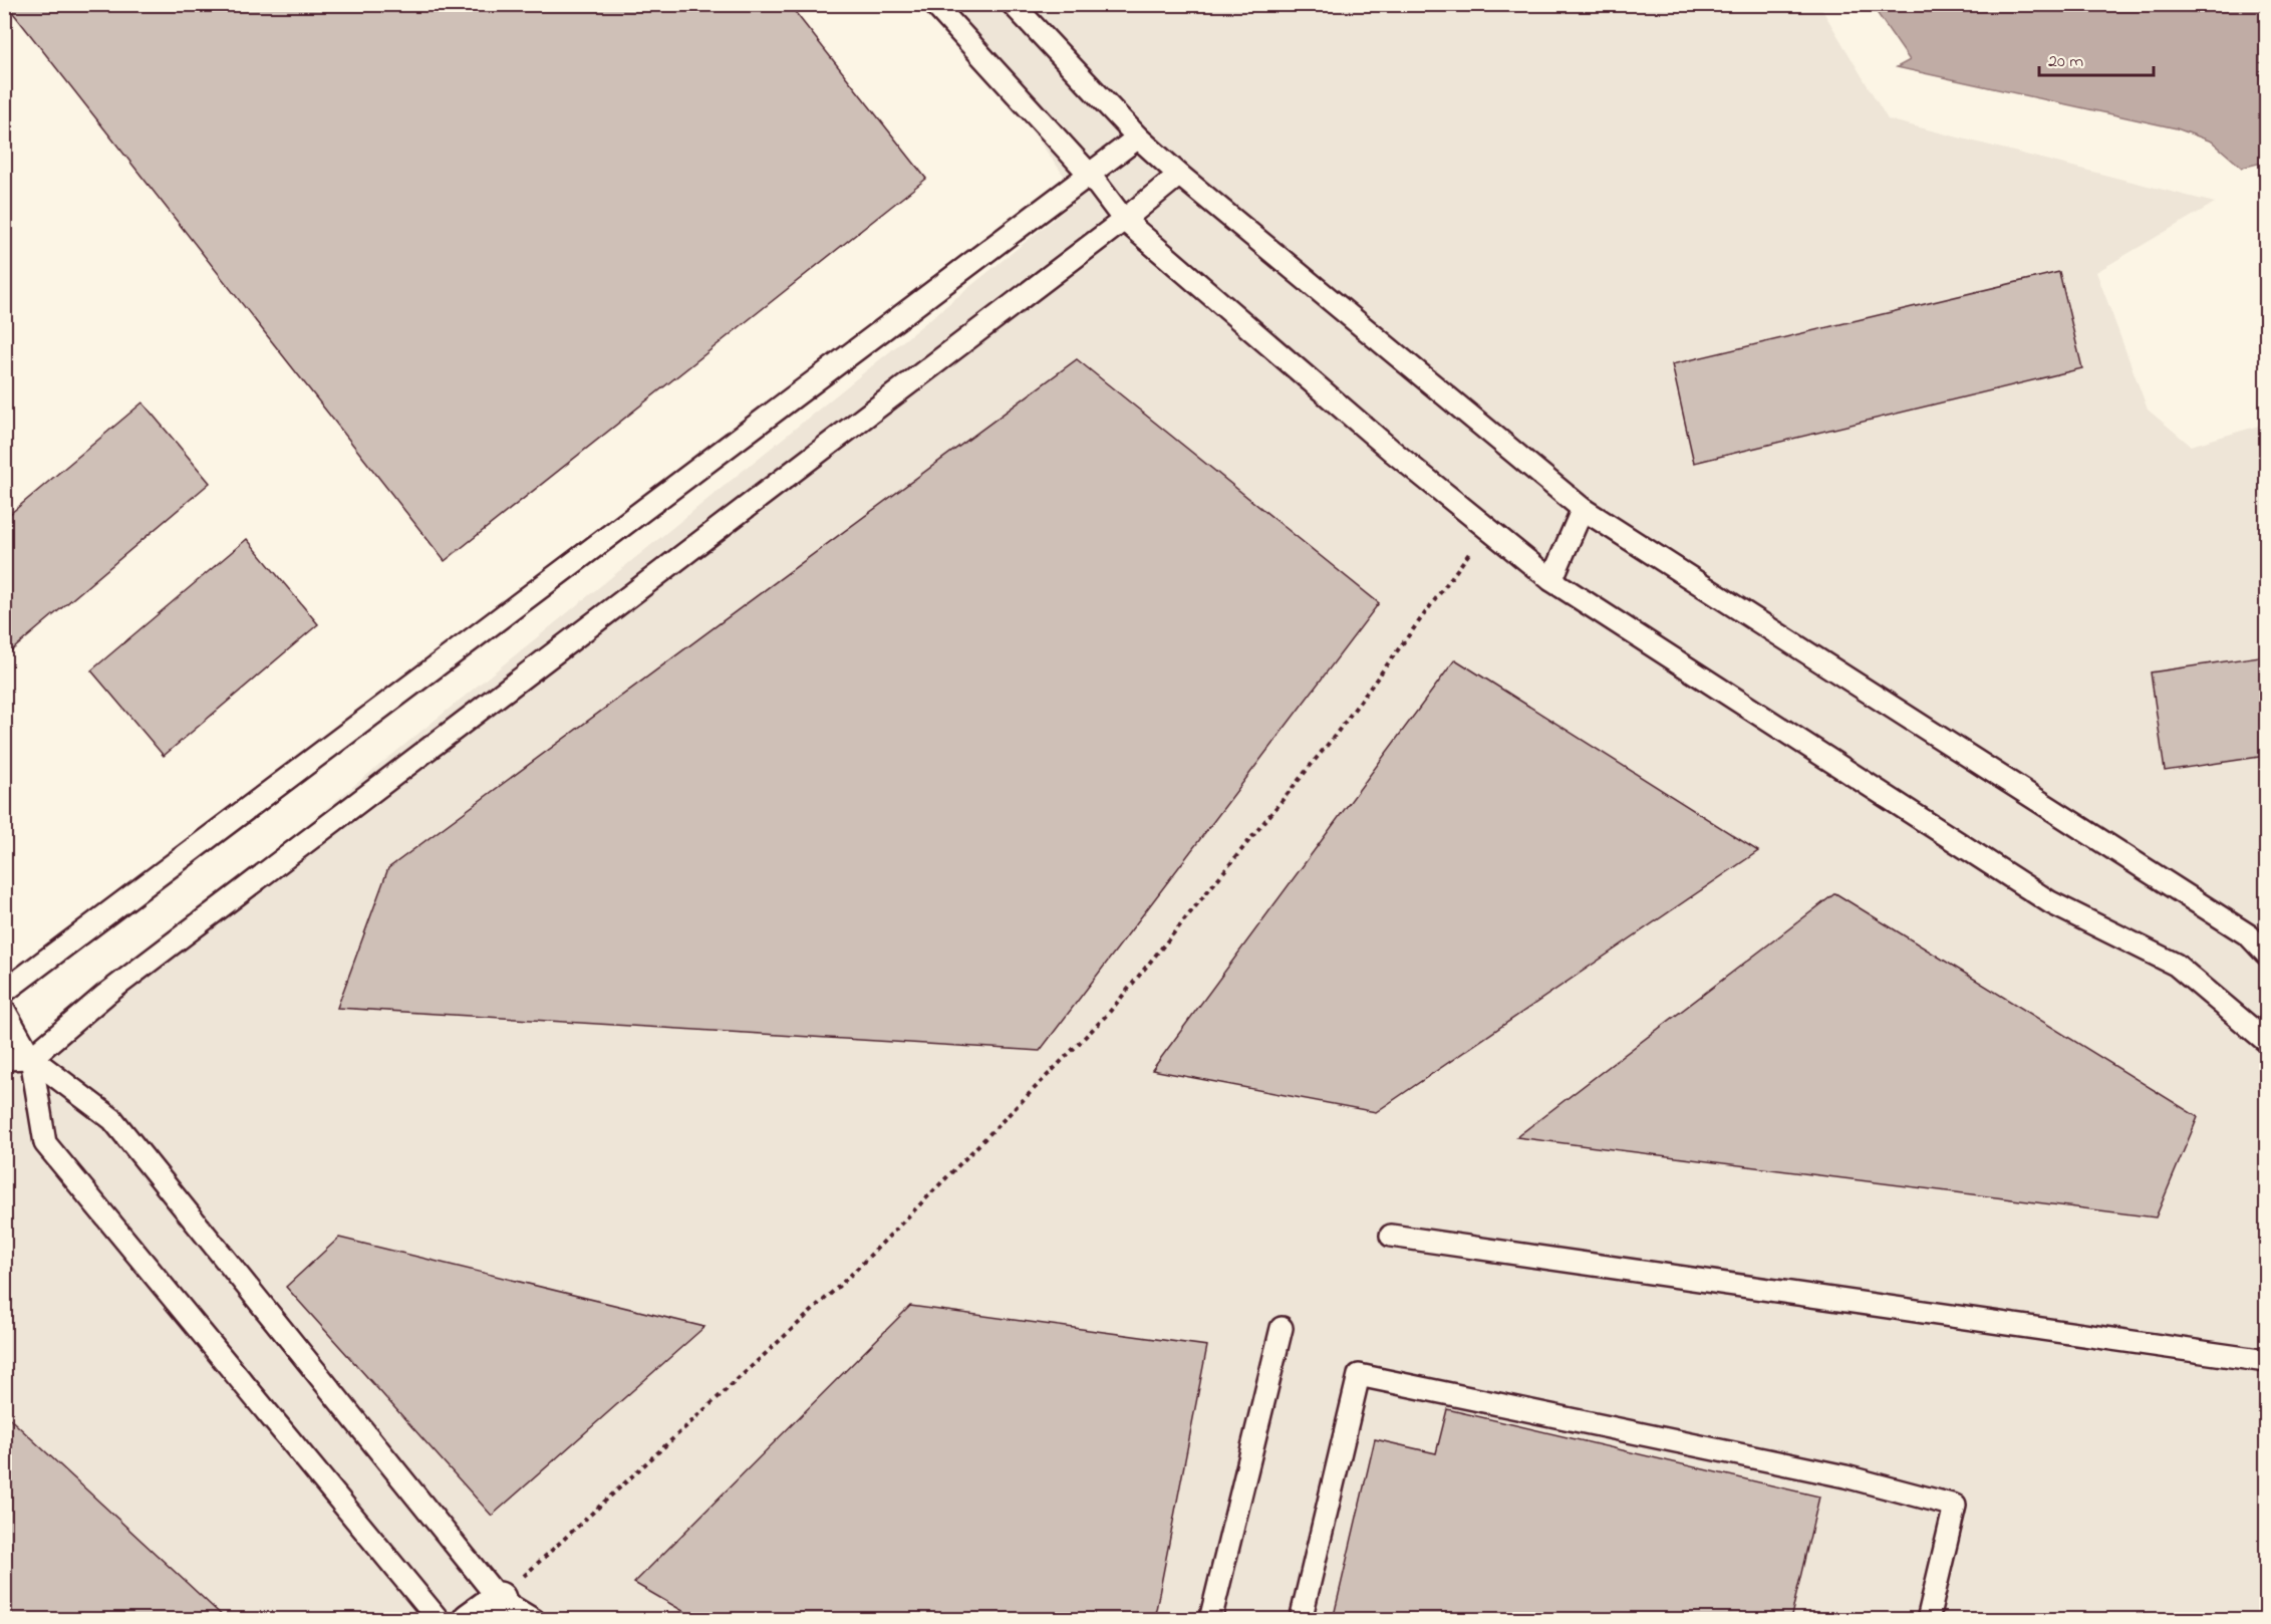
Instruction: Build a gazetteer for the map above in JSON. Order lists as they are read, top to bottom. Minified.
{"scale_bar":"20 m"}
